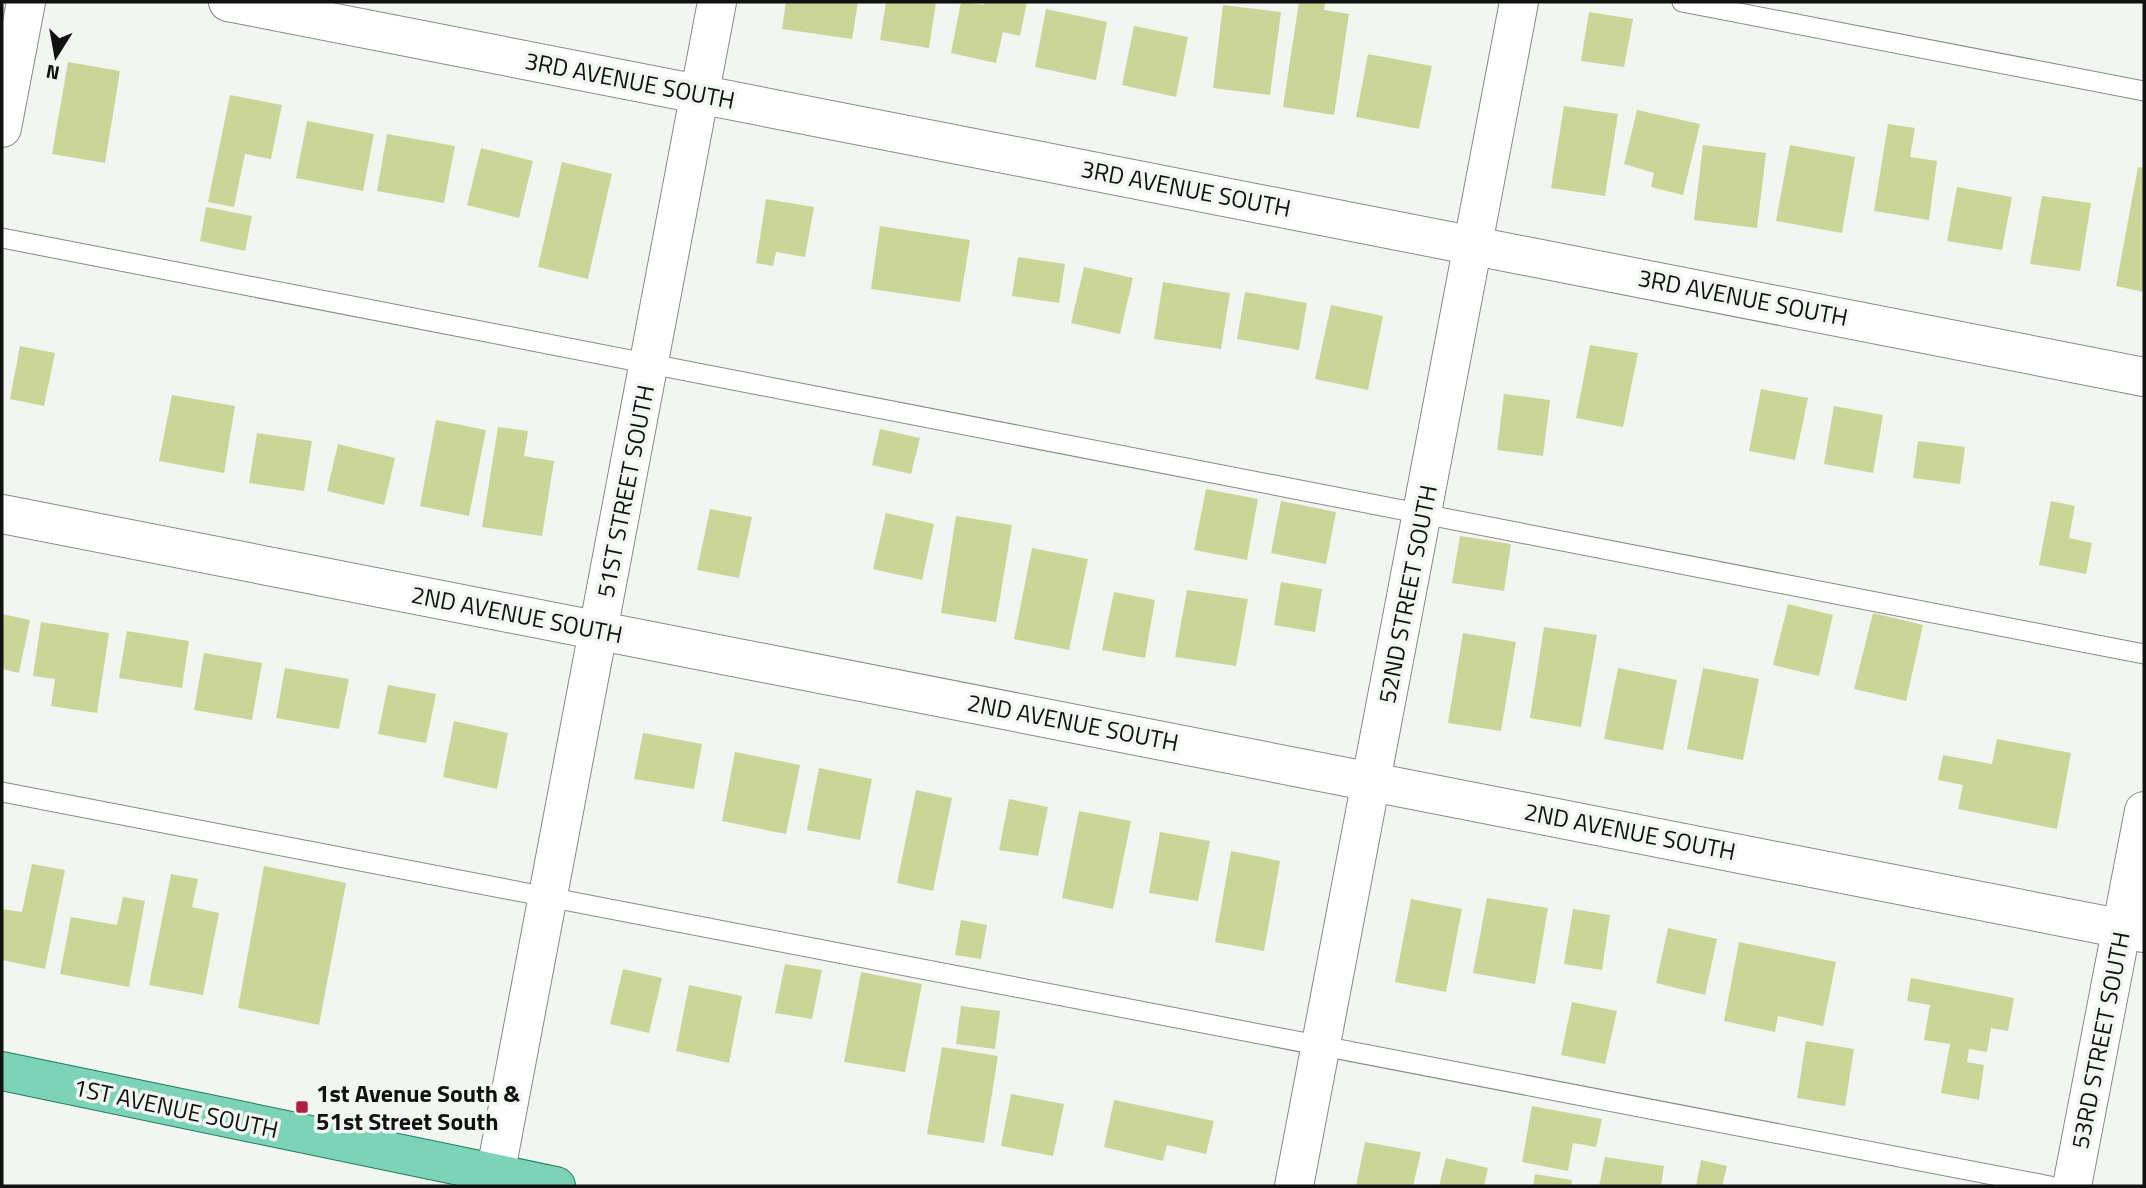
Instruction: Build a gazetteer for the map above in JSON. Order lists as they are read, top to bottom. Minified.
{"streets":{"main road":["1ST AVENUE SOUTH"],"street":["3RD AVENUE SOUTH","51ST STREET SOUTH","52ND STREET SOUTH","2ND AVENUE SOUTH","53RD STREET SOUTH"]},"crossings":[["3RD AVENUE SOUTH","51ST STREET SOUTH"],["3RD AVENUE SOUTH","52ND STREET SOUTH"],["51ST STREET SOUTH","2ND AVENUE SOUTH"],["51ST STREET SOUTH","1ST AVENUE SOUTH"],["52ND STREET SOUTH","2ND AVENUE SOUTH"],["2ND AVENUE SOUTH","53RD STREET SOUTH"]],"places":{"transit":["1st Avenue South & 51st Street South"]},"north":"bottom"}
